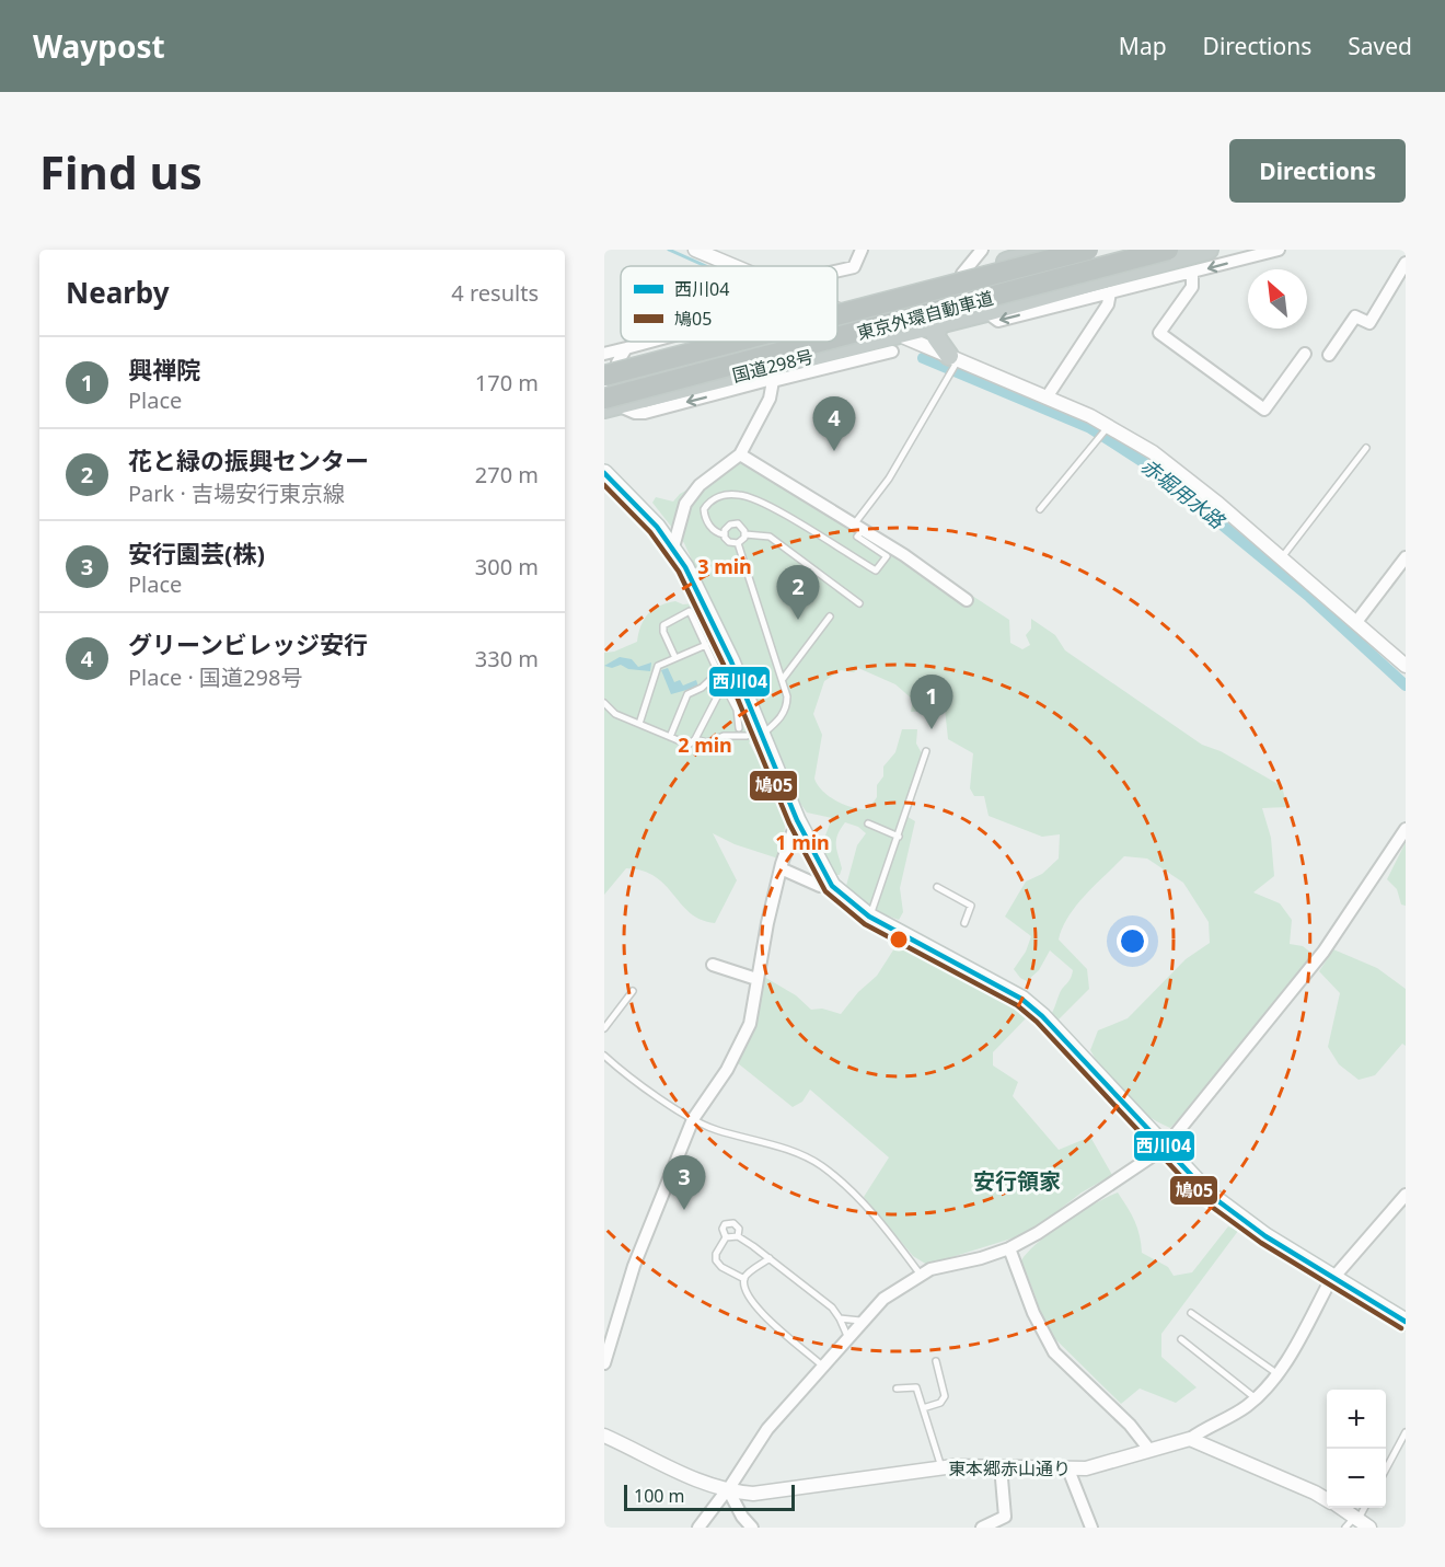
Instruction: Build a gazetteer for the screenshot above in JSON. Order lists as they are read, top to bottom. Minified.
{"streets":{"highway":["東京外環自動車道","国道298号"],"street":["東本郷赤山通り"]},"crossings":[["東京外環自動車道","国道298号"]],"districts":["安行領家"],"water":["赤堀用水路"],"lines":["transit line 西川04","transit line 鳩05"],"legend":["西川04","鳩05"],"scale_bar":"100 m","north":"top left","page":{"header":"Waypost","nav":["Map","Directions","Saved"],"buttons":"Directions","title":"Find us","heading":["Nearby","4 results"],"list":[{"mark":"1","name":"興禅院","note":"Place","value":"170 m"},{"mark":"2","name":"花と緑の振興センター","note":"Park · 吉場安行東京線","value":"270 m"},{"mark":"3","name":"安行園芸(株)","note":"Place","value":"300 m"},{"mark":"4","name":"グリーンビレッジ安行","note":"Place · 国道298号","value":"330 m"}],"pins":["4","2","1","3"],"map_buttons":["+","−"],"scale":"100 m"},"rings":["3 min","2 min","1 min"]}
